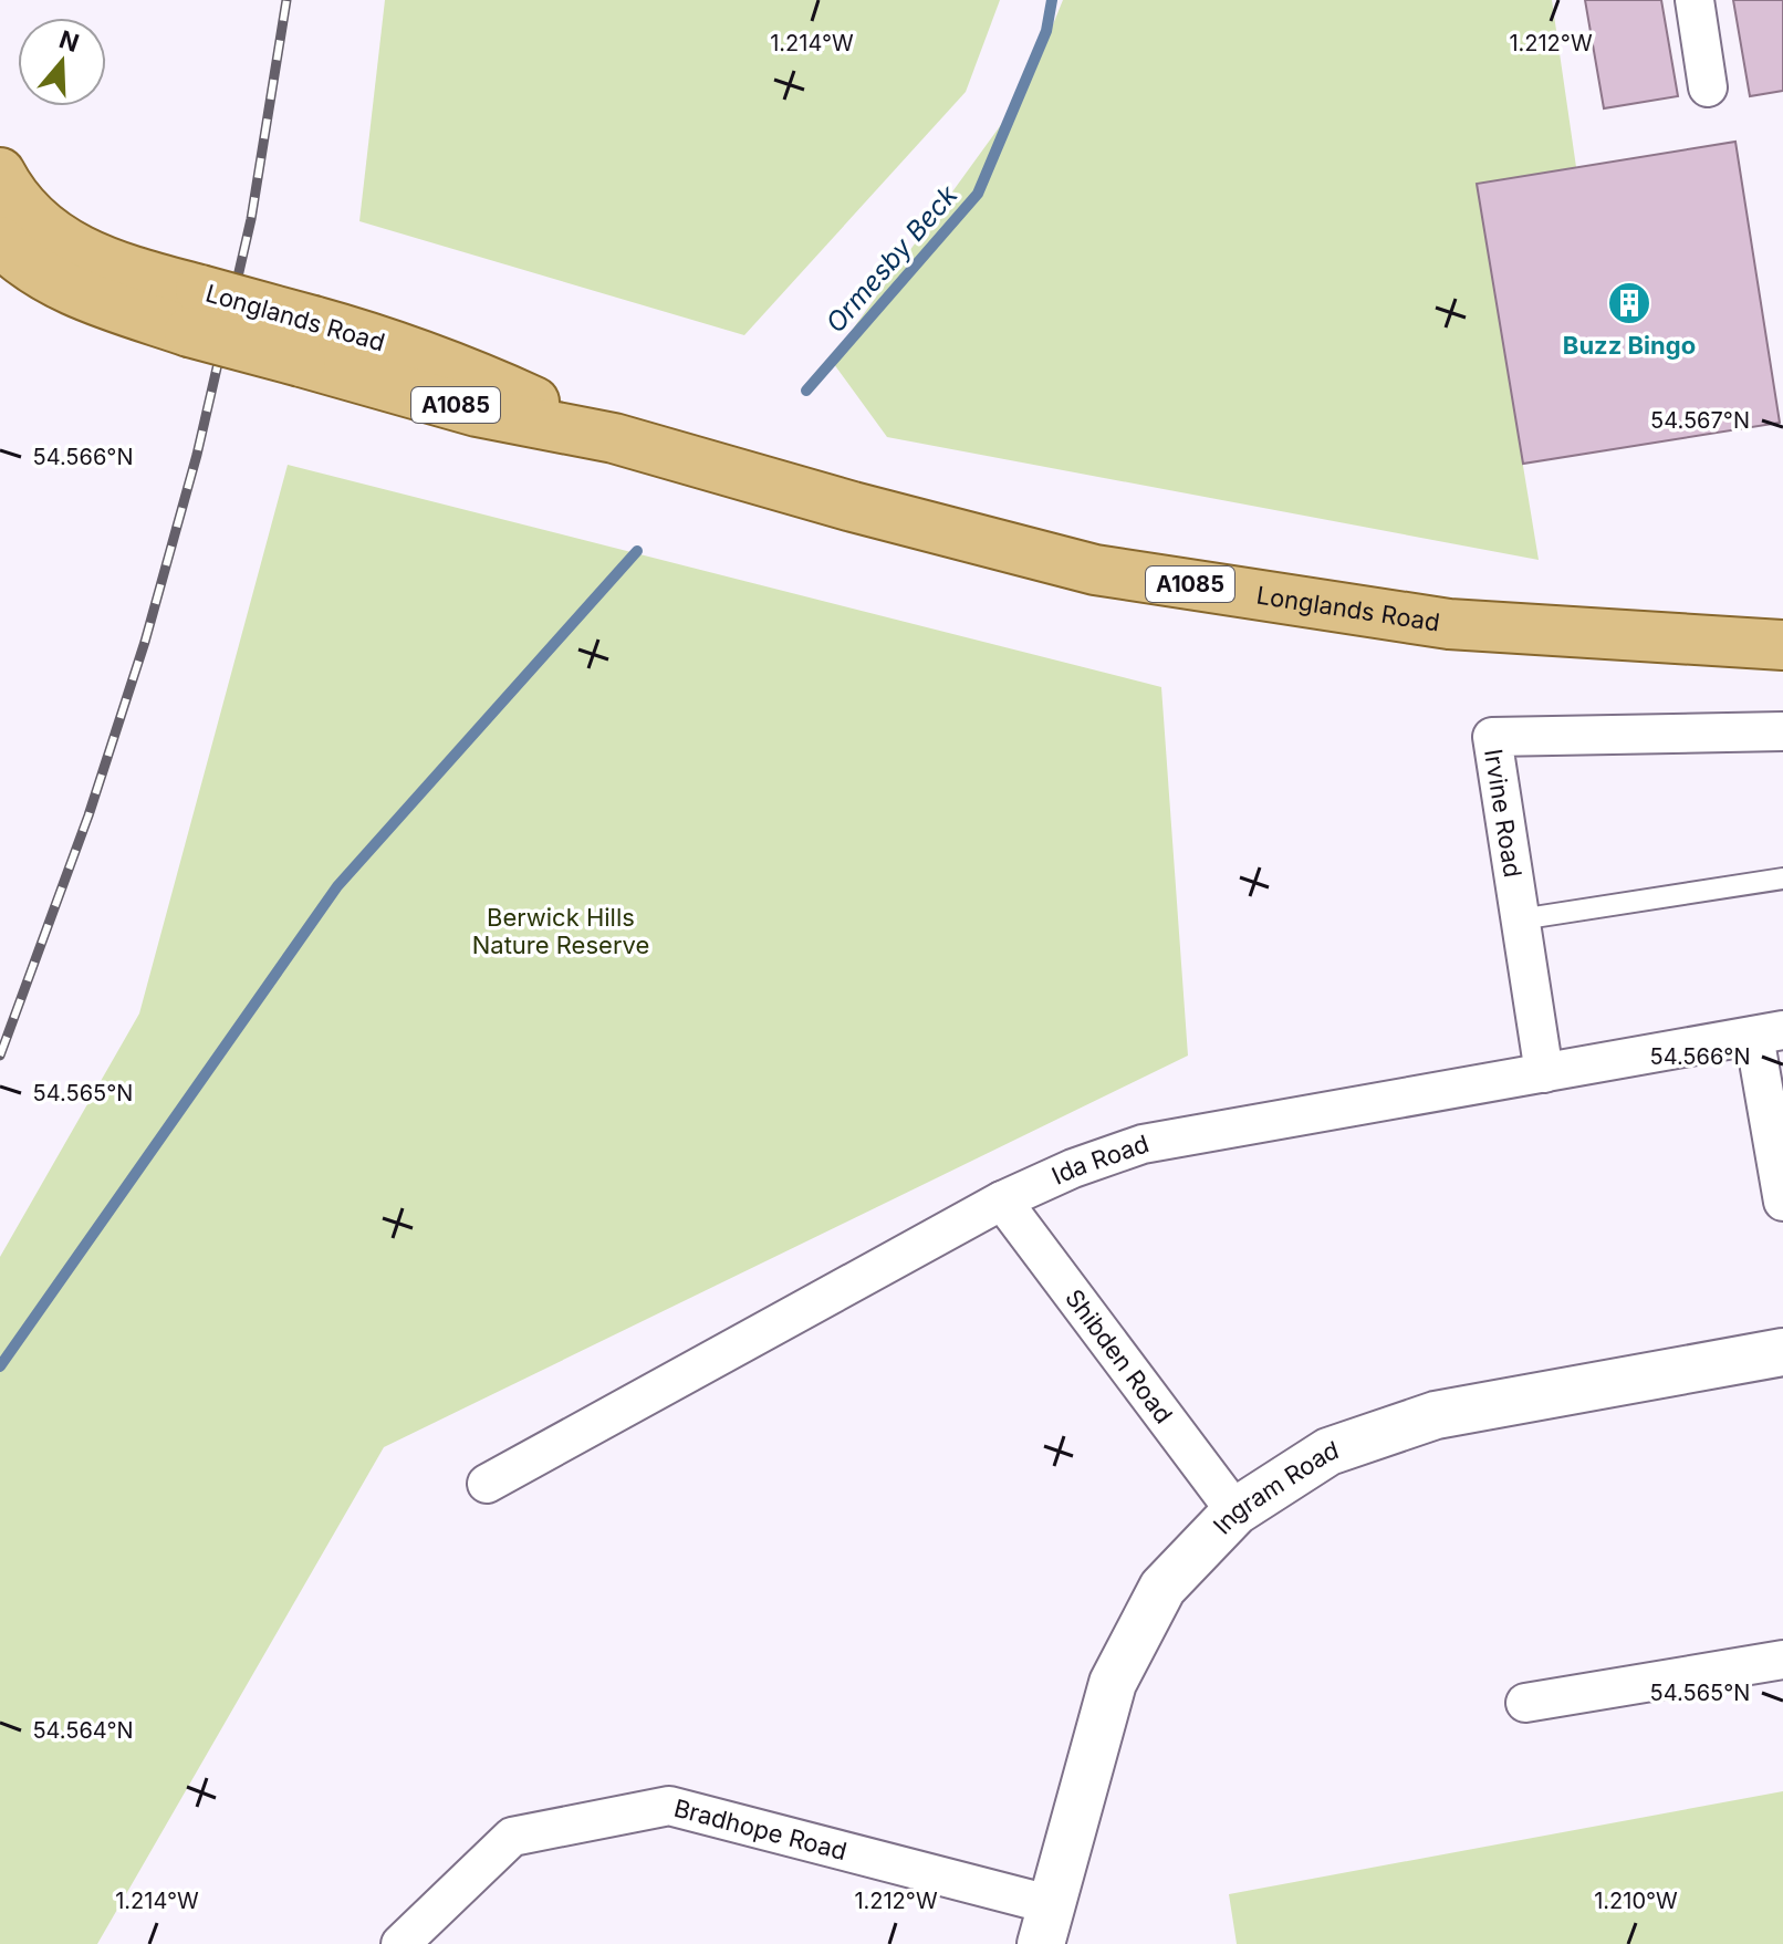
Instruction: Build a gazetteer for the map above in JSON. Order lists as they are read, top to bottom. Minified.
{"streets":{"main road":["Longlands Road","A1085"],"street":["Irvine Road","Ida Road","Shibden Road","Ingram Road","Bradhope Road"]},"crossings":[["Irvine Road","Ida Road"],["Ida Road","Shibden Road"],["Shibden Road","Ingram Road"],["Ingram Road","Bradhope Road"]],"water":["Ormesby Beck"],"parks":["Berwick Hills Nature Reserve"],"places":{"building":["Buzz Bingo"]},"north":"top","coordinates":["1.214°W","1.212°W","54.567°N","54.566°N","54.565°N","54.564°N","1.210°W"]}
